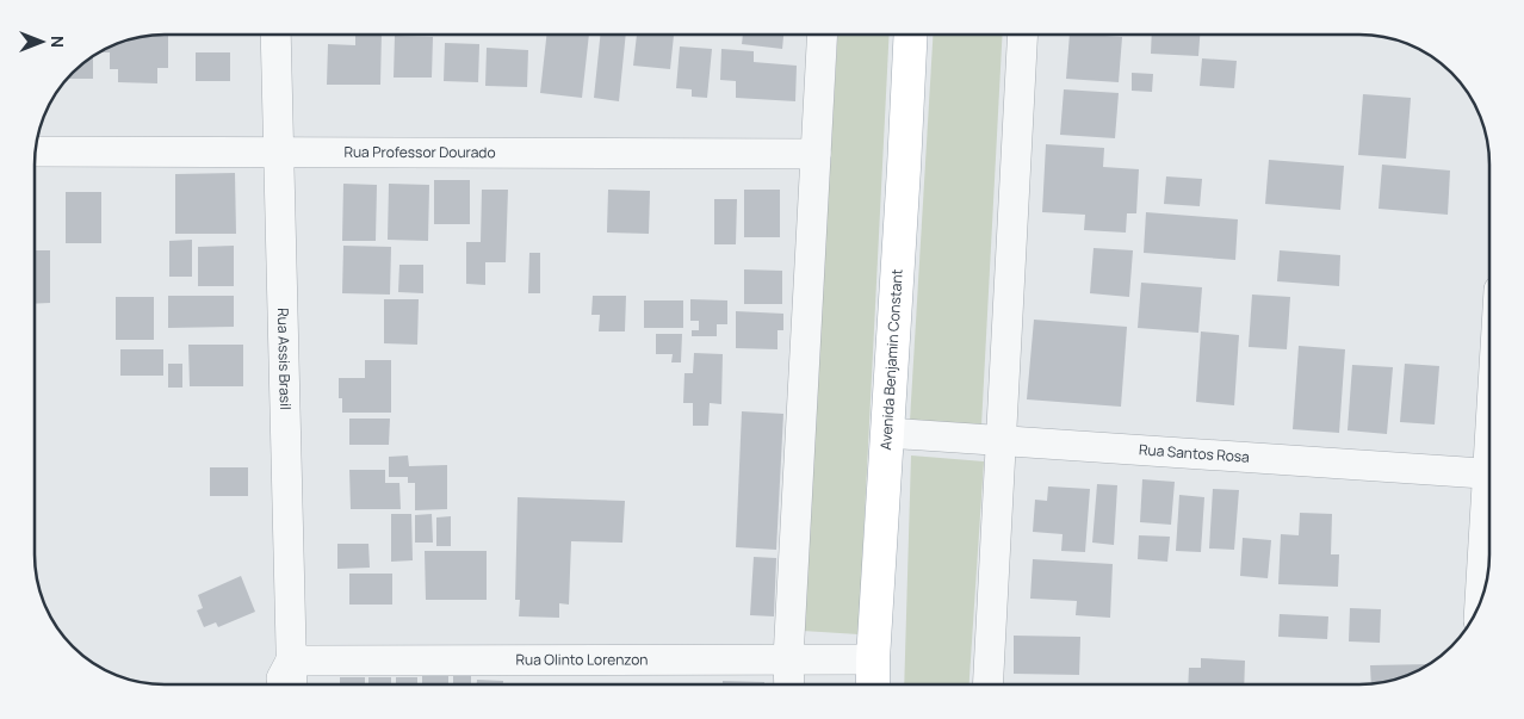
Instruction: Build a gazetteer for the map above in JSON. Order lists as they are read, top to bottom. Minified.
{"streets":{"main road":["Avenida Benjamin Constant"],"street":["Rua Professor Dourado","Rua Assis Brasil","Rua Santos Rosa","Rua Olinto Lorenzon"]},"crossings":[["Rua Professor Dourado","Rua Assis Brasil"],["Rua Assis Brasil","Rua Olinto Lorenzon"],["Avenida Benjamin Constant","Rua Santos Rosa"],["Avenida Benjamin Constant","Rua Olinto Lorenzon"]],"north":"right"}
